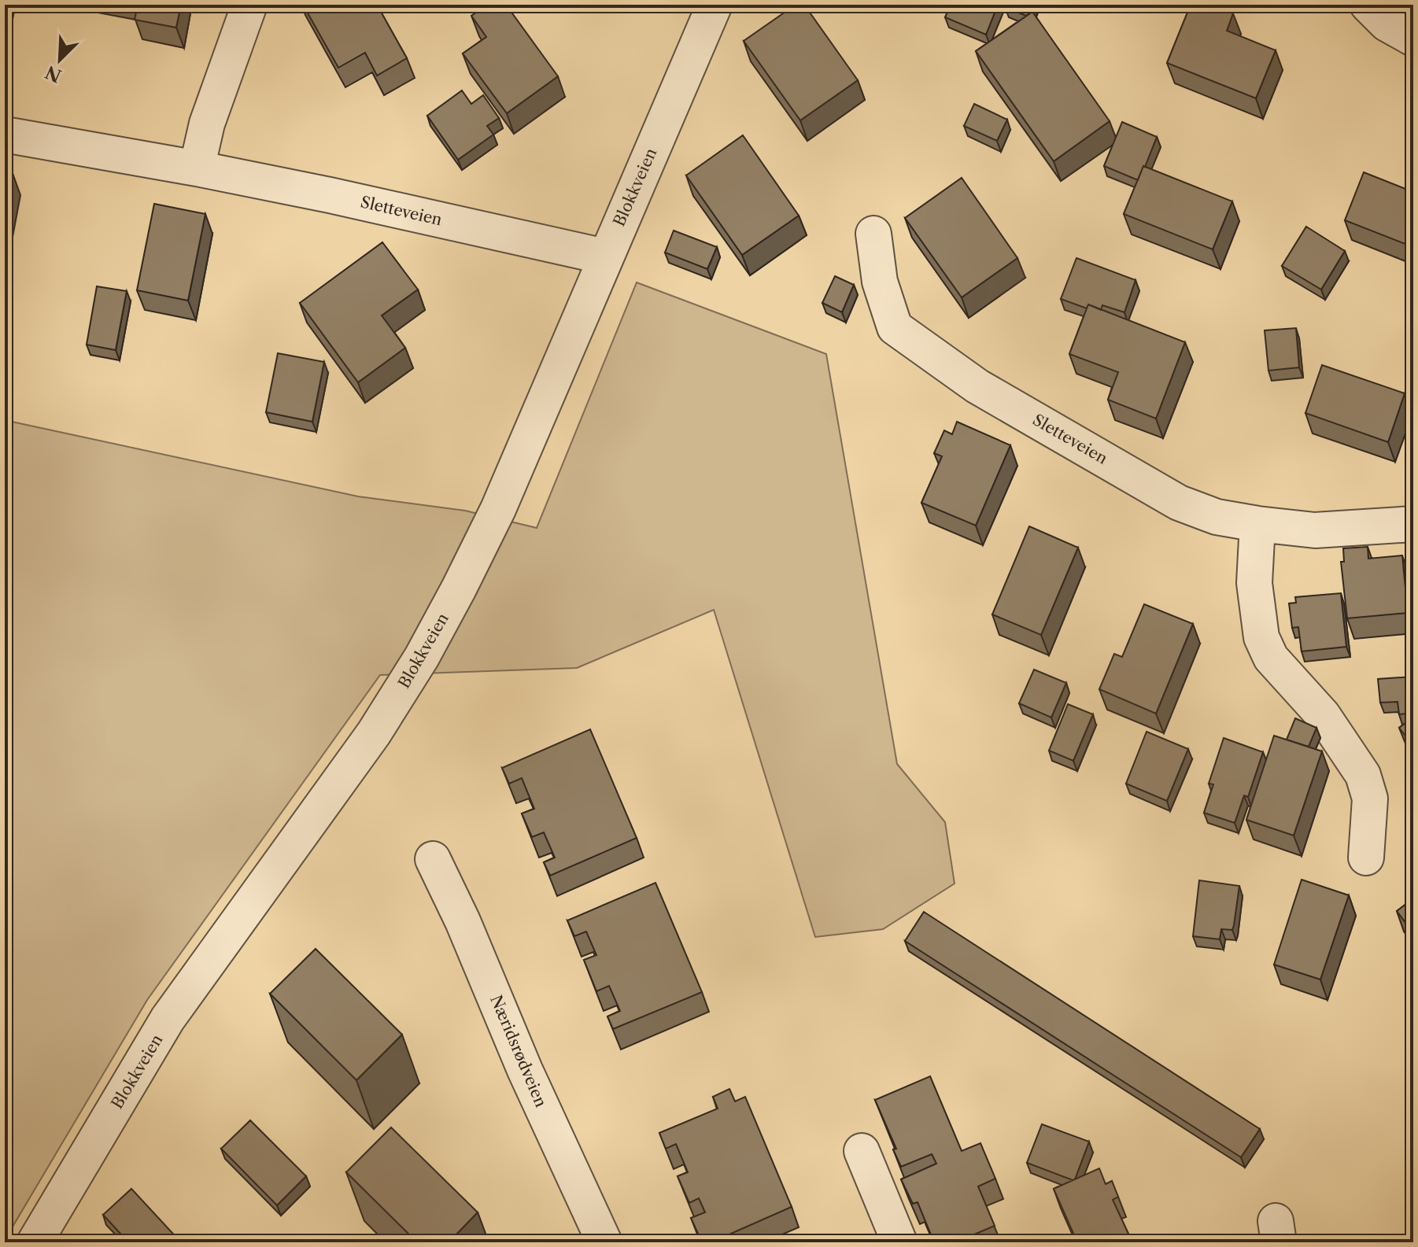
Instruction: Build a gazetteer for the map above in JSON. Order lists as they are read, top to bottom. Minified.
{"streets":{"street":["Blokkveien","Sletteveien","Næridsrødveien"]},"crossings":[["Blokkveien","Sletteveien"]],"north":"bottom left"}
